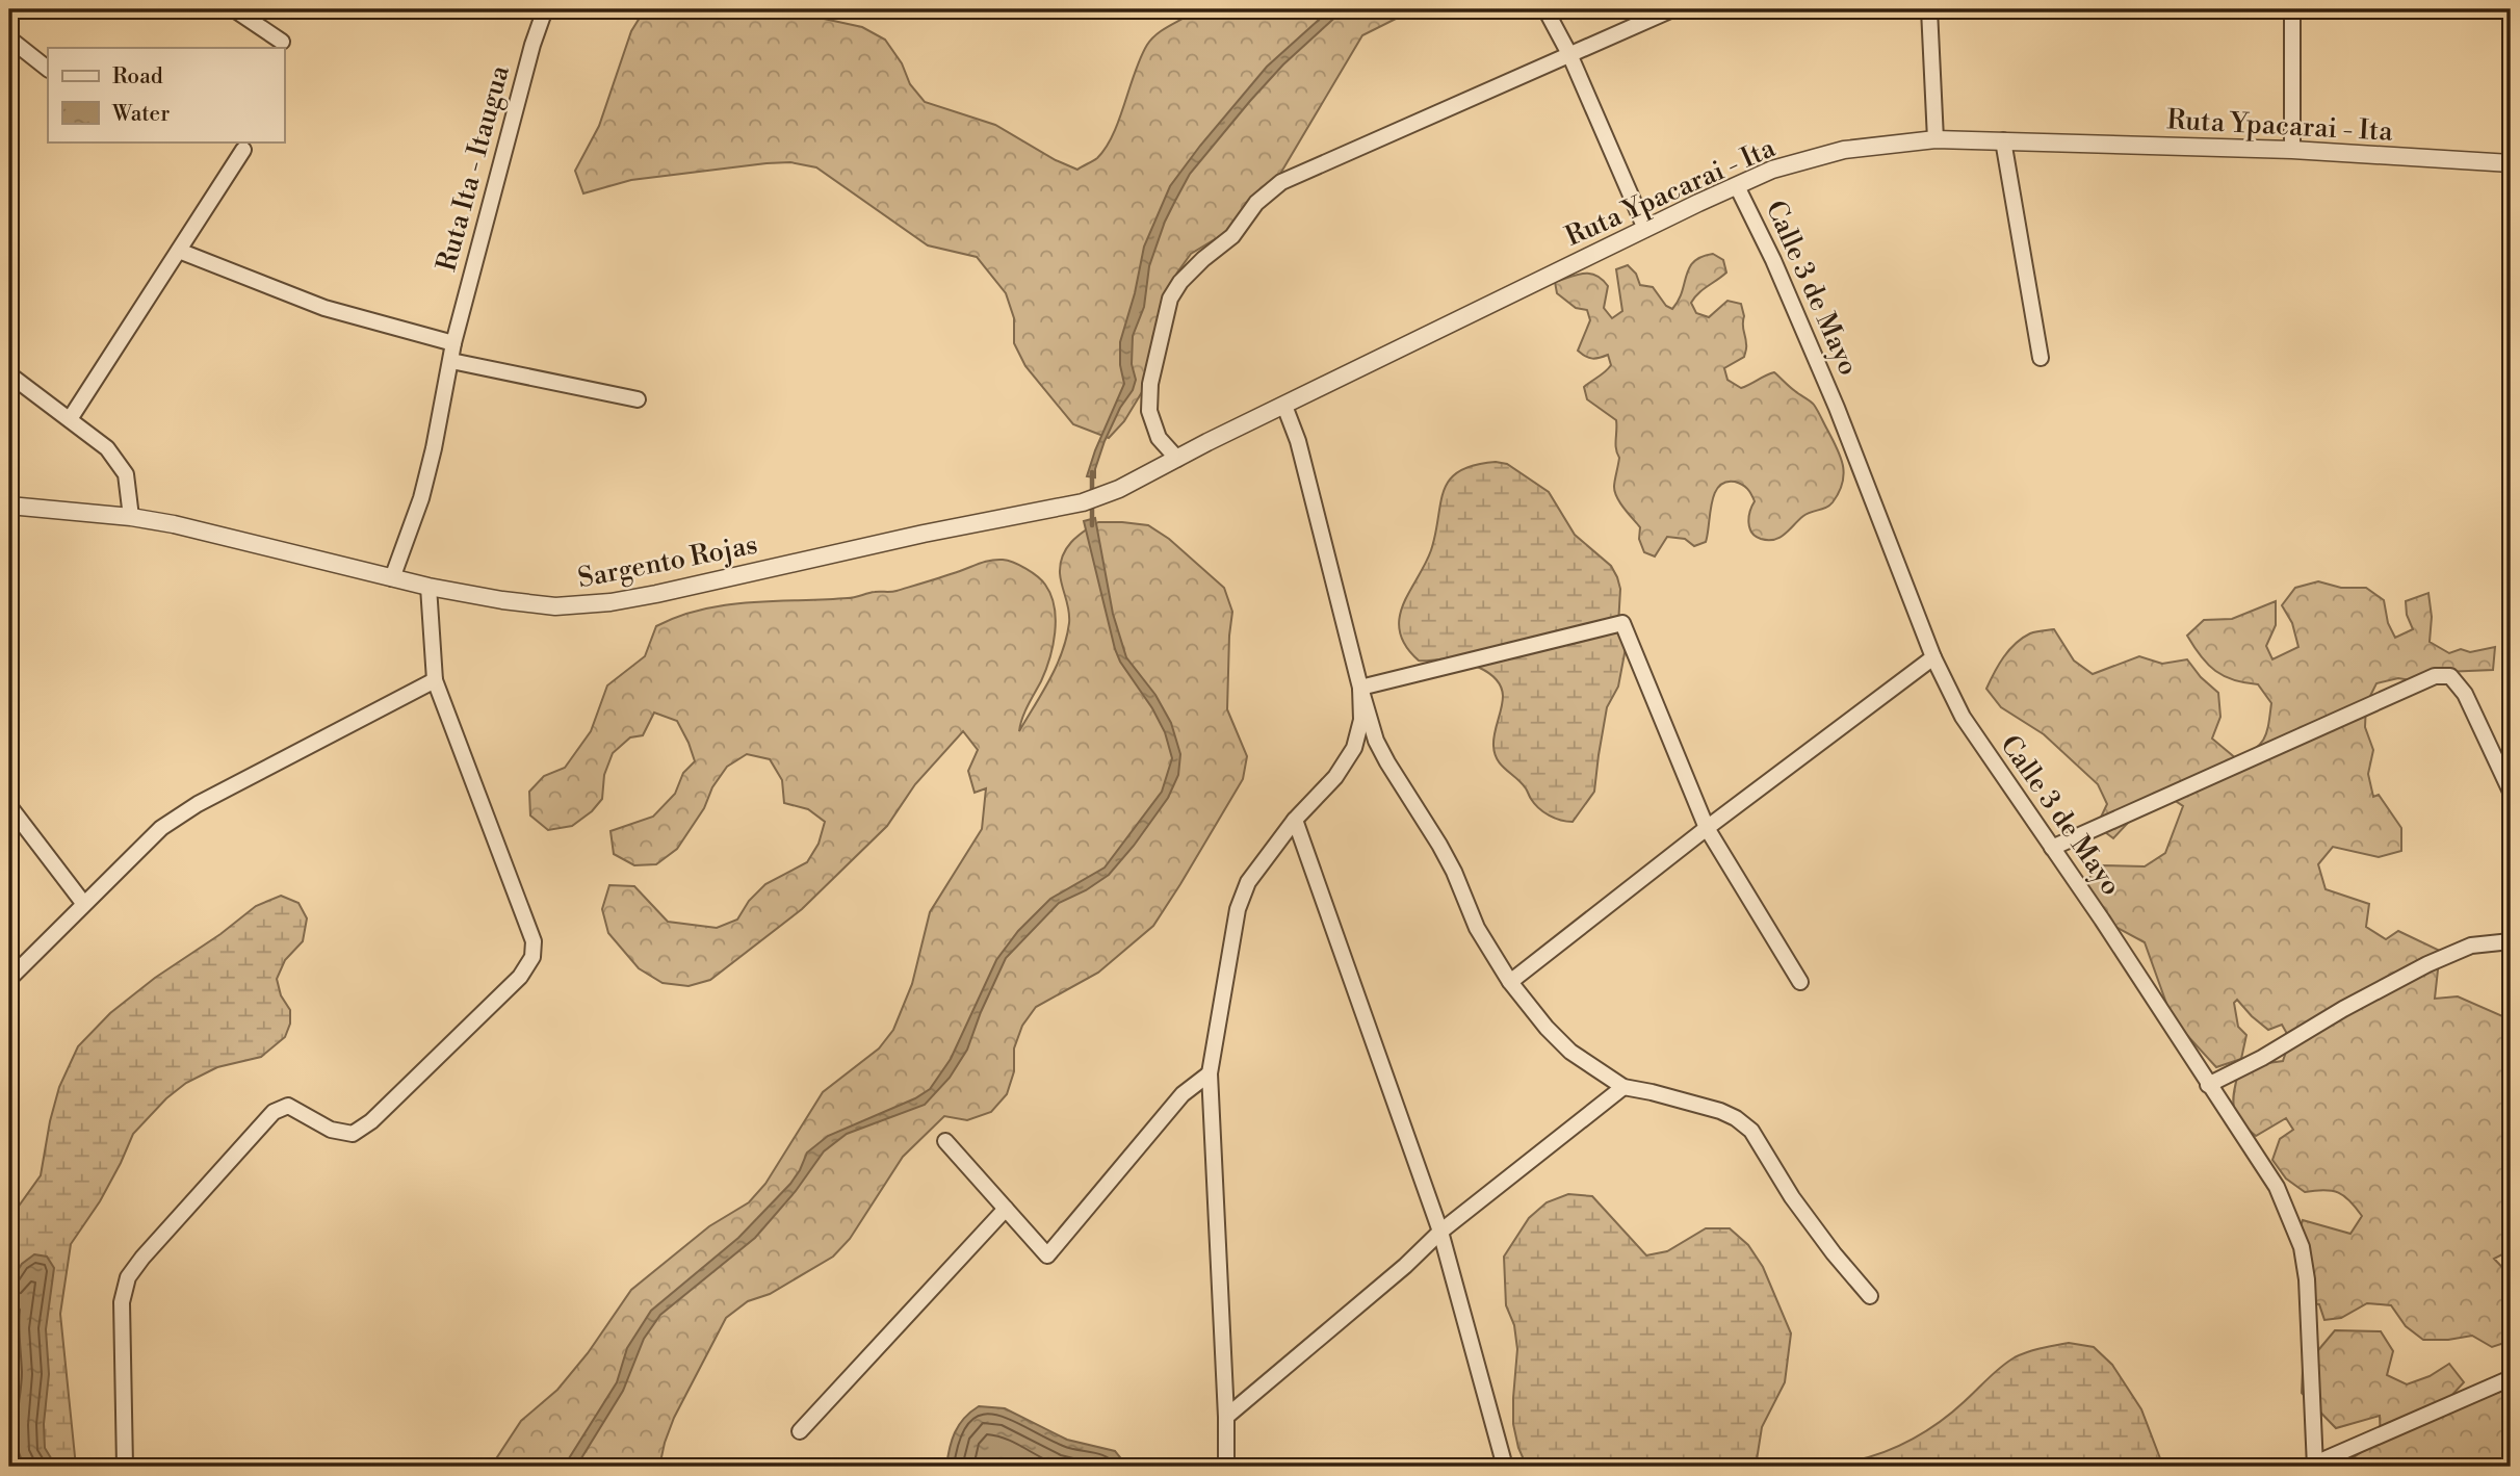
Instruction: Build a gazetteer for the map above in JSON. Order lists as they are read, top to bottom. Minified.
{"streets":{"street":["Ruta Ypacarai - Ita","Ruta Ita - Itaugua","Calle 3 de Mayo","Sargento Rojas"]},"crossings":[["Ruta Ypacarai - Ita","Calle 3 de Mayo"],["Ruta Ypacarai - Ita","Sargento Rojas"],["Ruta Ita - Itaugua","Sargento Rojas"]],"legend":["Road","Water"]}
